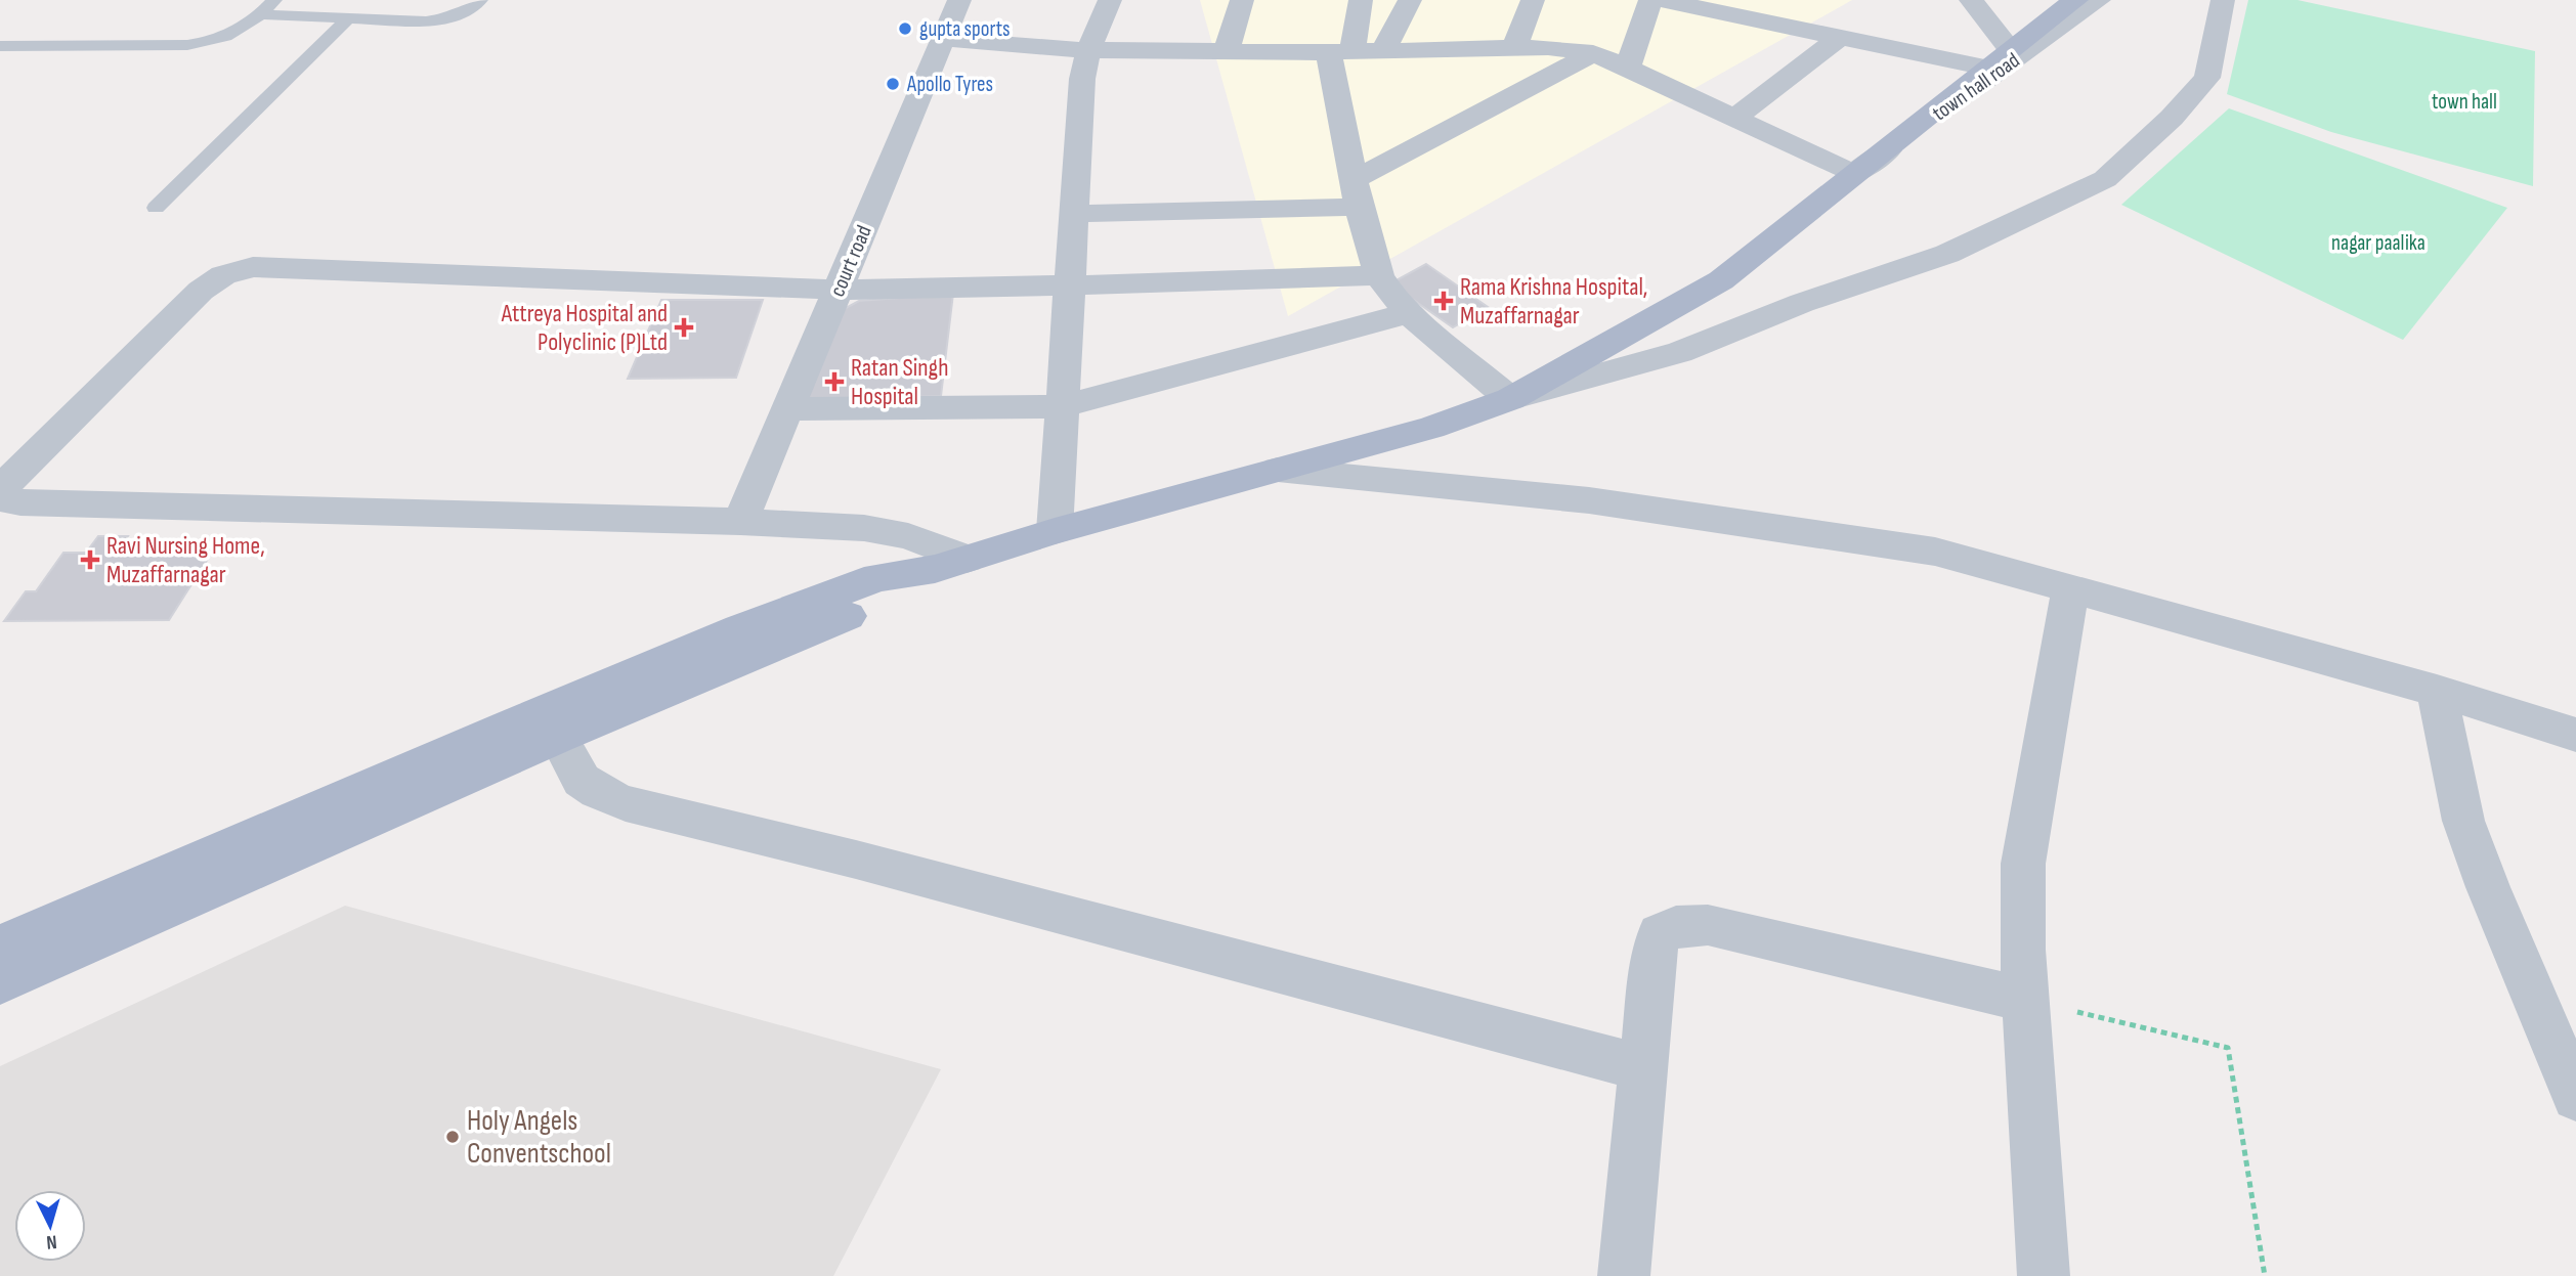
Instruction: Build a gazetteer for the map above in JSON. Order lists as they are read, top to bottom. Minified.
{"streets":{"street":["town hall road","court road"]},"parks":["town hall","nagar paalika"],"places":{"other":["gupta sports","Apollo Tyres","Holy Angels Conventschool"],"health":["Rama Krishna Hospital, Muzaffarnagar","Attreya Hospital and Polyclinic (P)Ltd","Ratan Singh Hospital","Ravi Nursing Home, Muzaffarnagar"]},"north":"bottom"}
